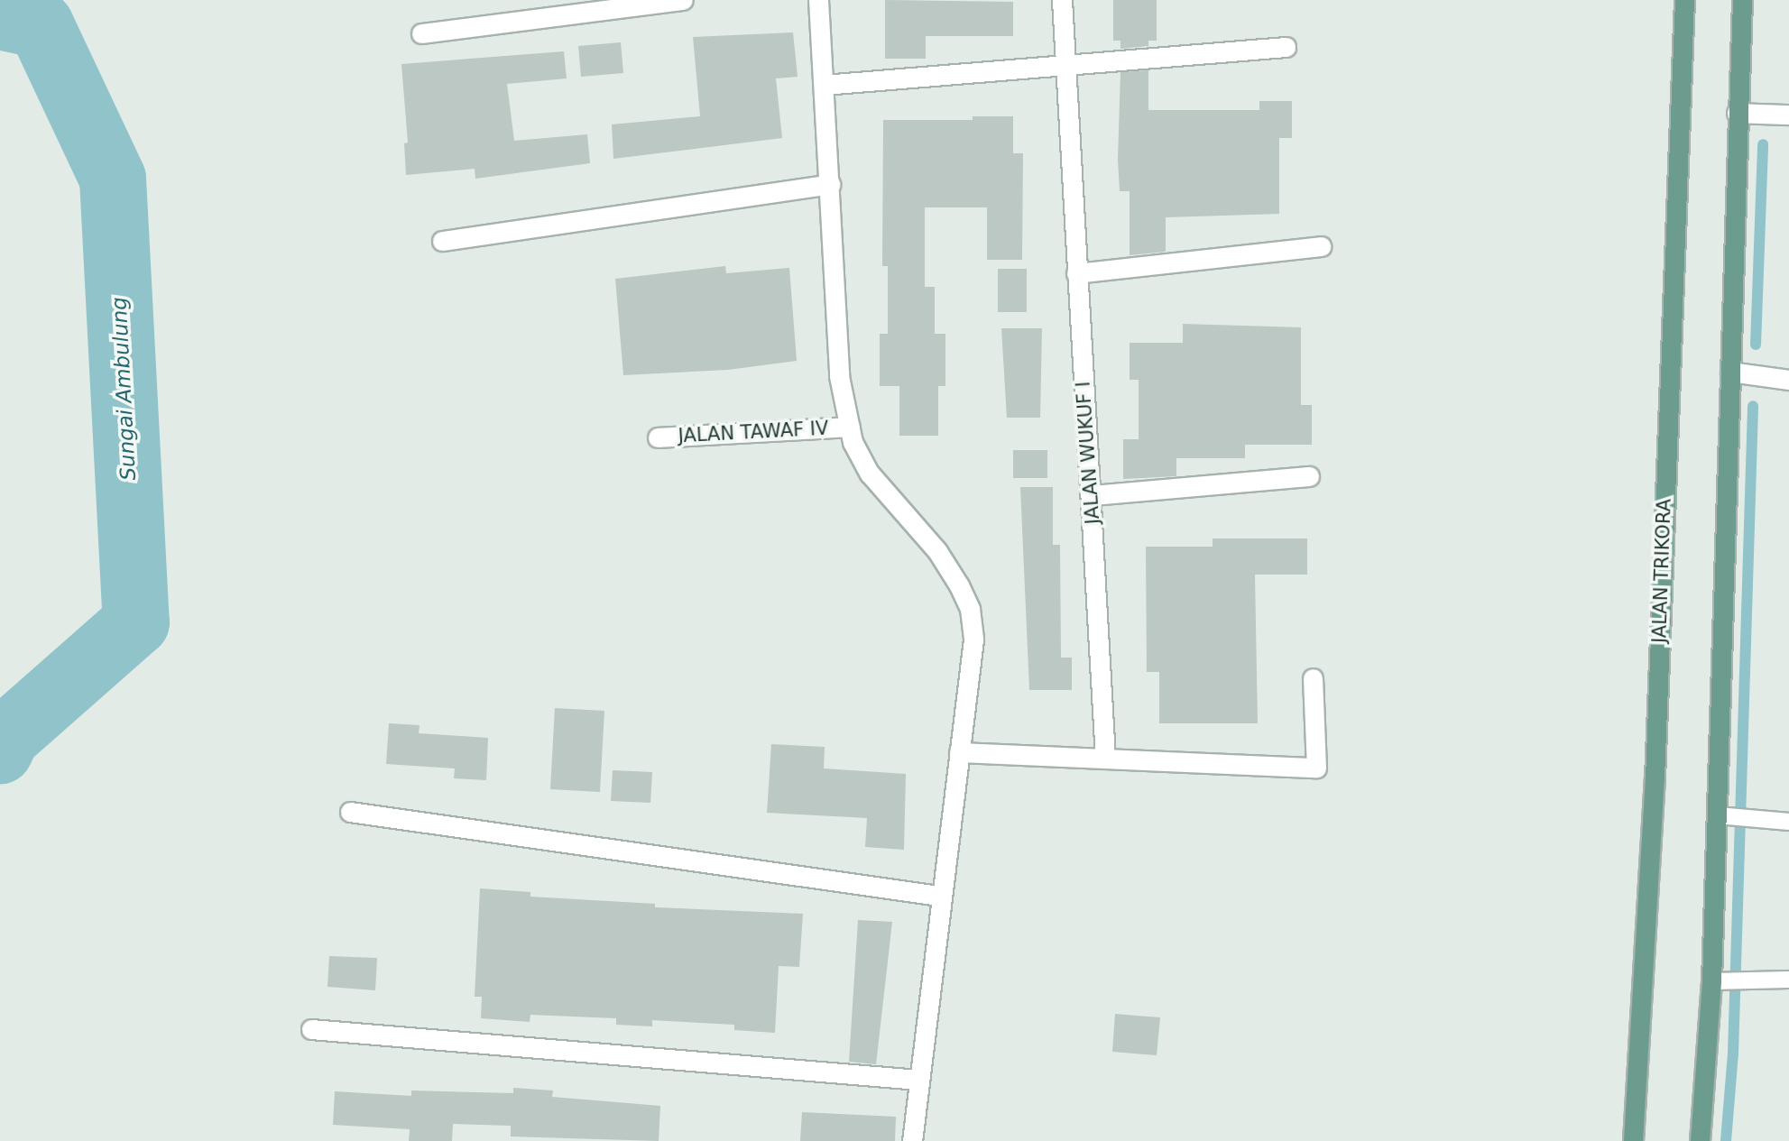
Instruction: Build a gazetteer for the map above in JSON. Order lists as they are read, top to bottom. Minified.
{"streets":{"main road":["JALAN TRIKORA"],"street":["JALAN TAWAF IV","JALAN WUKUF I"]},"water":["Sungai Ambulung"]}
